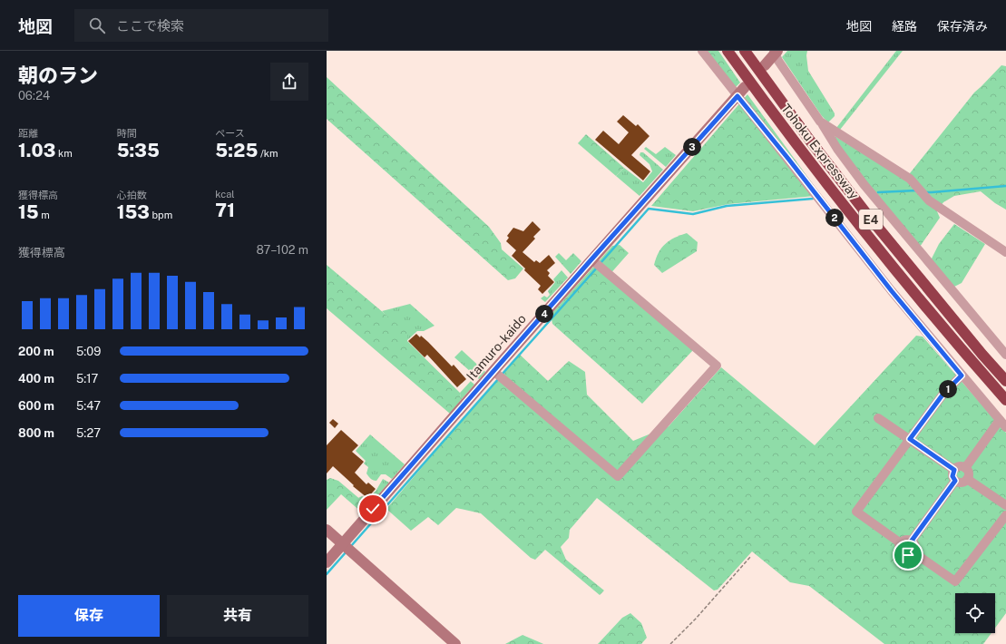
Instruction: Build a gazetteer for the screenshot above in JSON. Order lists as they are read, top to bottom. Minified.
{"streets":{"highway":["Tohoku Expressway","E4"],"main road":["Itamuro-kaido"]},"page":{"header":"地図","search":"ここで検索","nav":["地図","経路","保存済み"],"heading":["朝のラン","06:24"],"stats":[["距離","1.03 km"],["時間","5:35"],["ペース","5:25 /km"],["獲得標高","15 m"],["心拍数","153 bpm"],["kcal","71"]],"pins":["3","2","4","1"],"chart":["獲得標高","87–102 m"],"list":[{"name":"200 m","note":"5:09"},{"name":"400 m","note":"5:17"},{"name":"600 m","note":"5:47"},{"name":"800 m","note":"5:27"}],"buttons":["保存","共有"]}}
